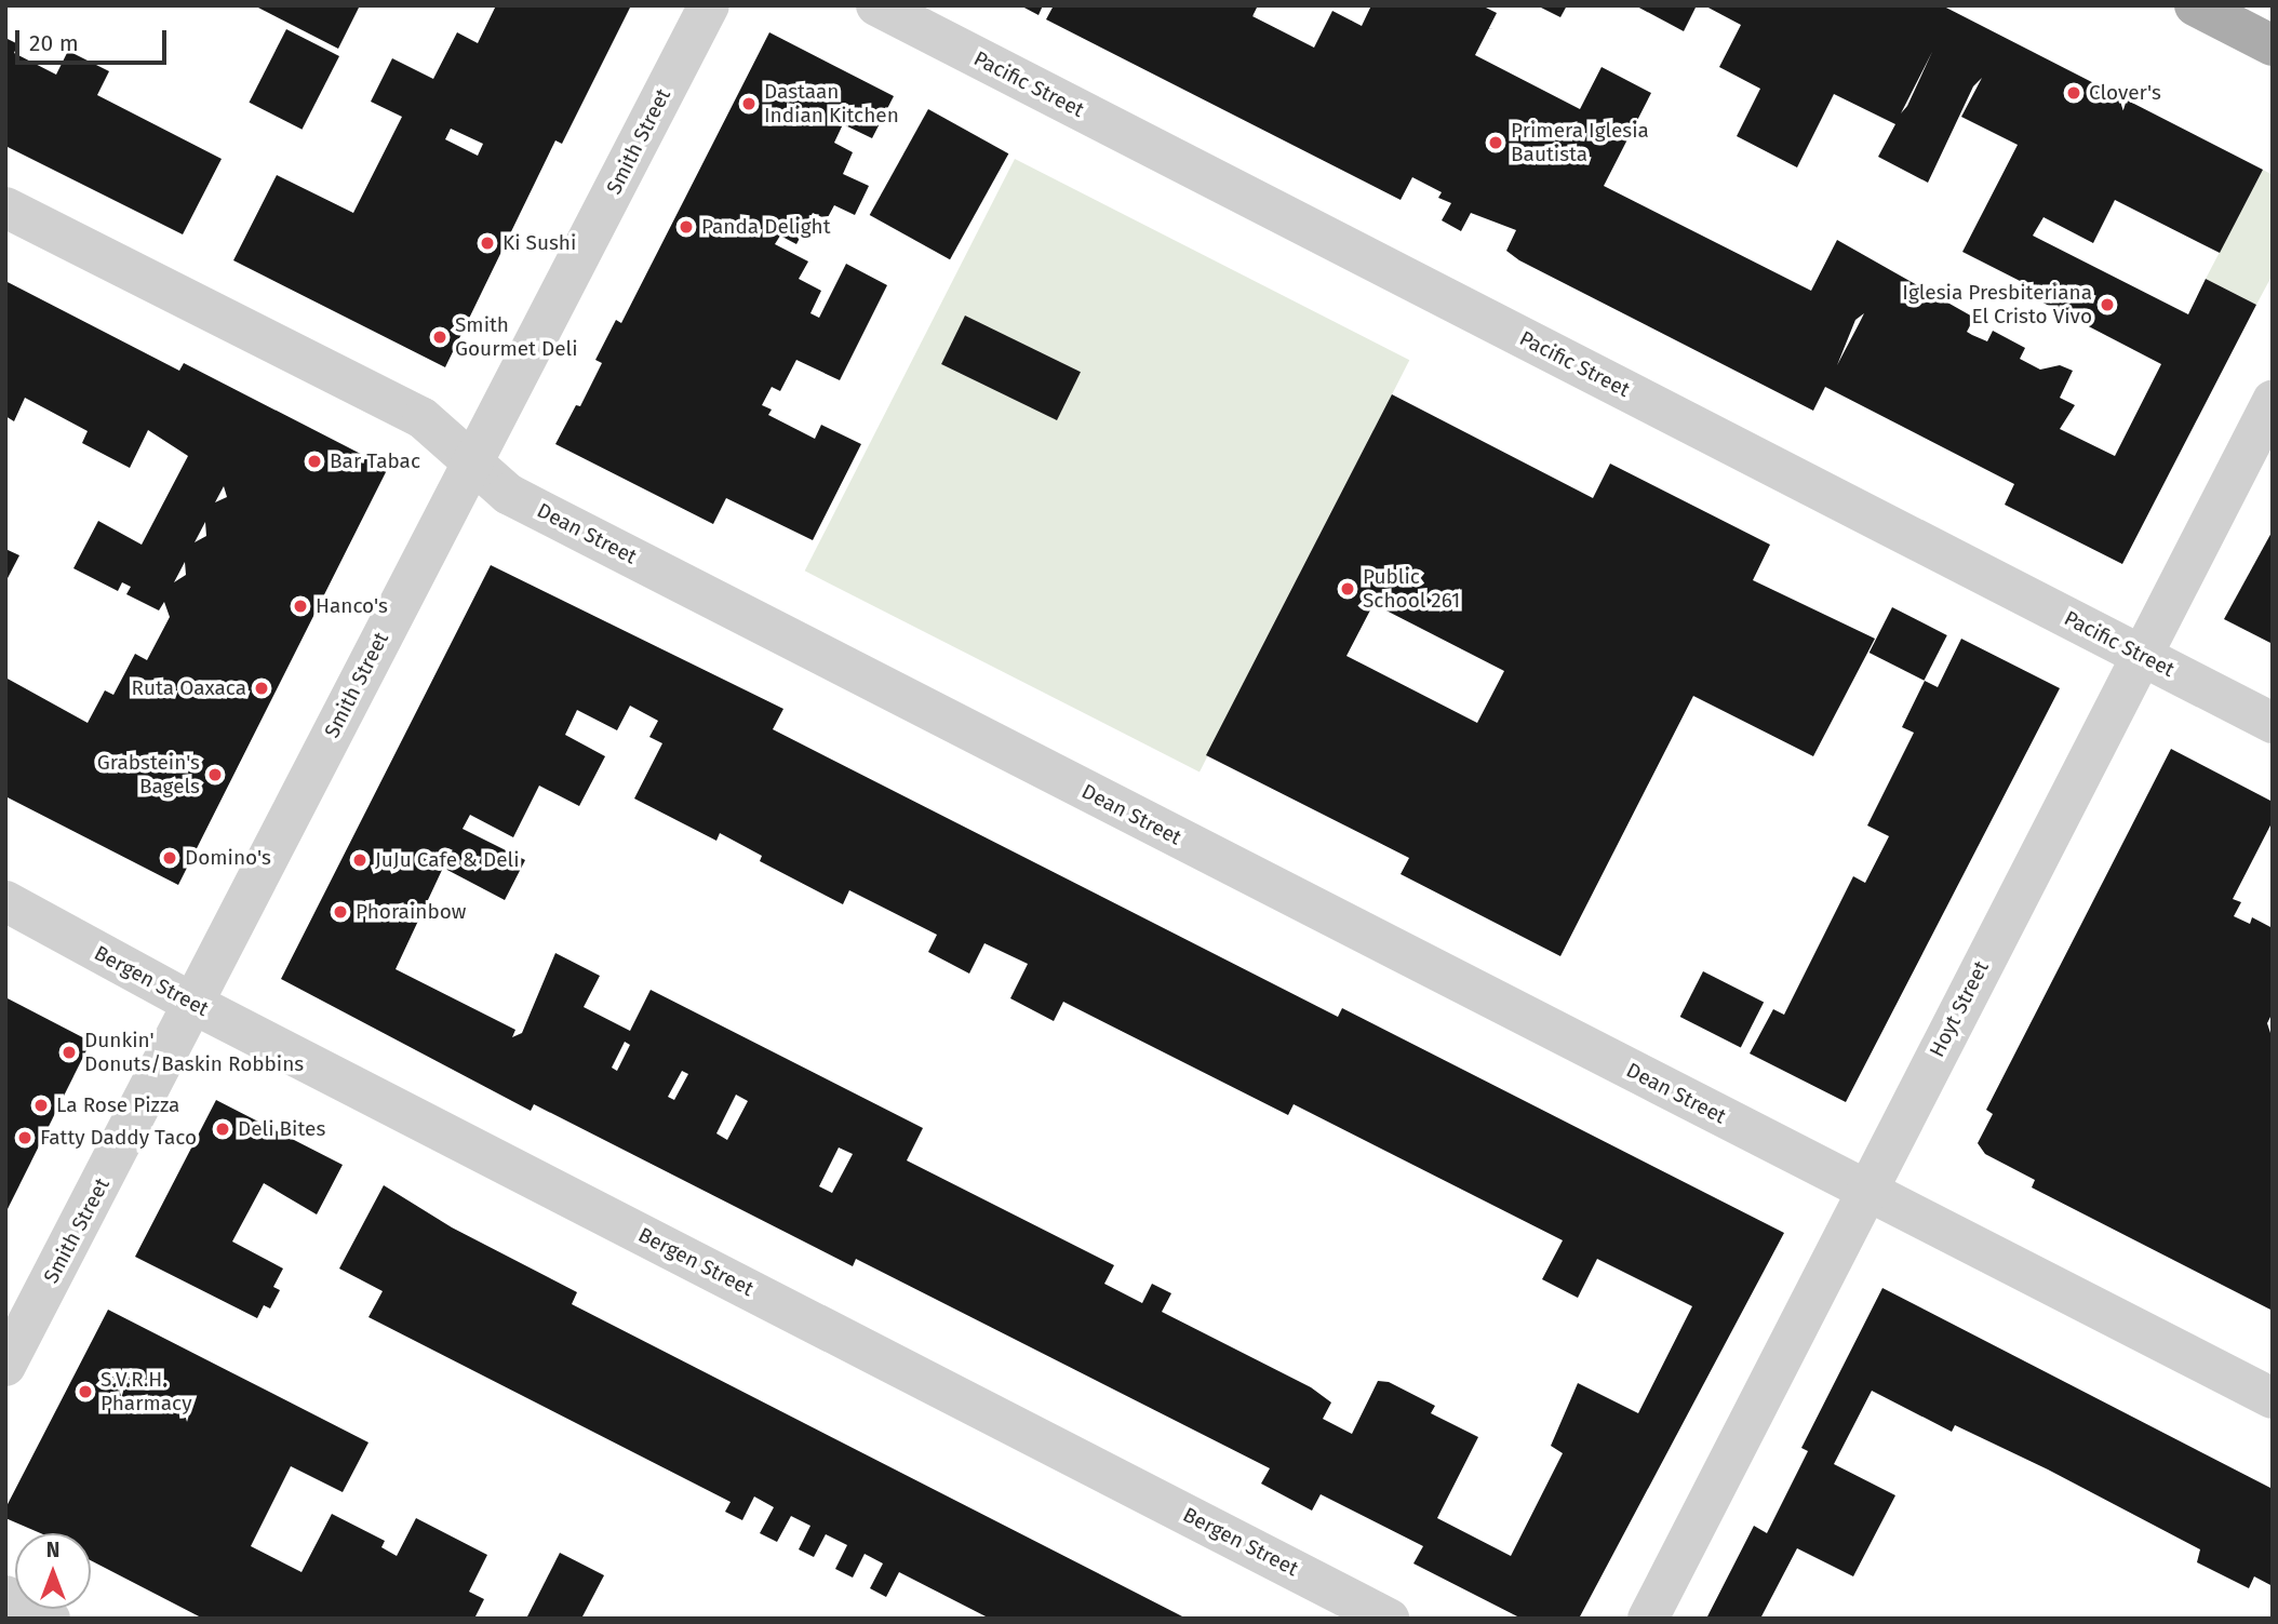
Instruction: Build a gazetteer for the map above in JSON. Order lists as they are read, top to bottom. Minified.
{"streets":{"street":["Pacific Street","Smith Street","Dean Street","Bergen Street","Hoyt Street"]},"crossings":[["Pacific Street","Hoyt Street"],["Smith Street","Dean Street"],["Smith Street","Bergen Street"],["Dean Street","Hoyt Street"]],"places":["Clover's","Dastaan Indian Kitchen","Primera Iglesia Bautista","Panda Delight","Ki Sushi","Iglesia Presbiteriana El Cristo Vivo","Smith Gourmet Deli","Bar Tabac","Public School 261","Hanco's","Ruta Oaxaca","Grabstein's Bagels","Domino's","JuJu Cafe & Deli","Phorainbow","Dunkin' Donuts/Baskin Robbins","La Rose Pizza","Deli Bites","Fatty Daddy Taco","S.V.R.H. Pharmacy"],"scale_bar":"20 m","north":"top"}
